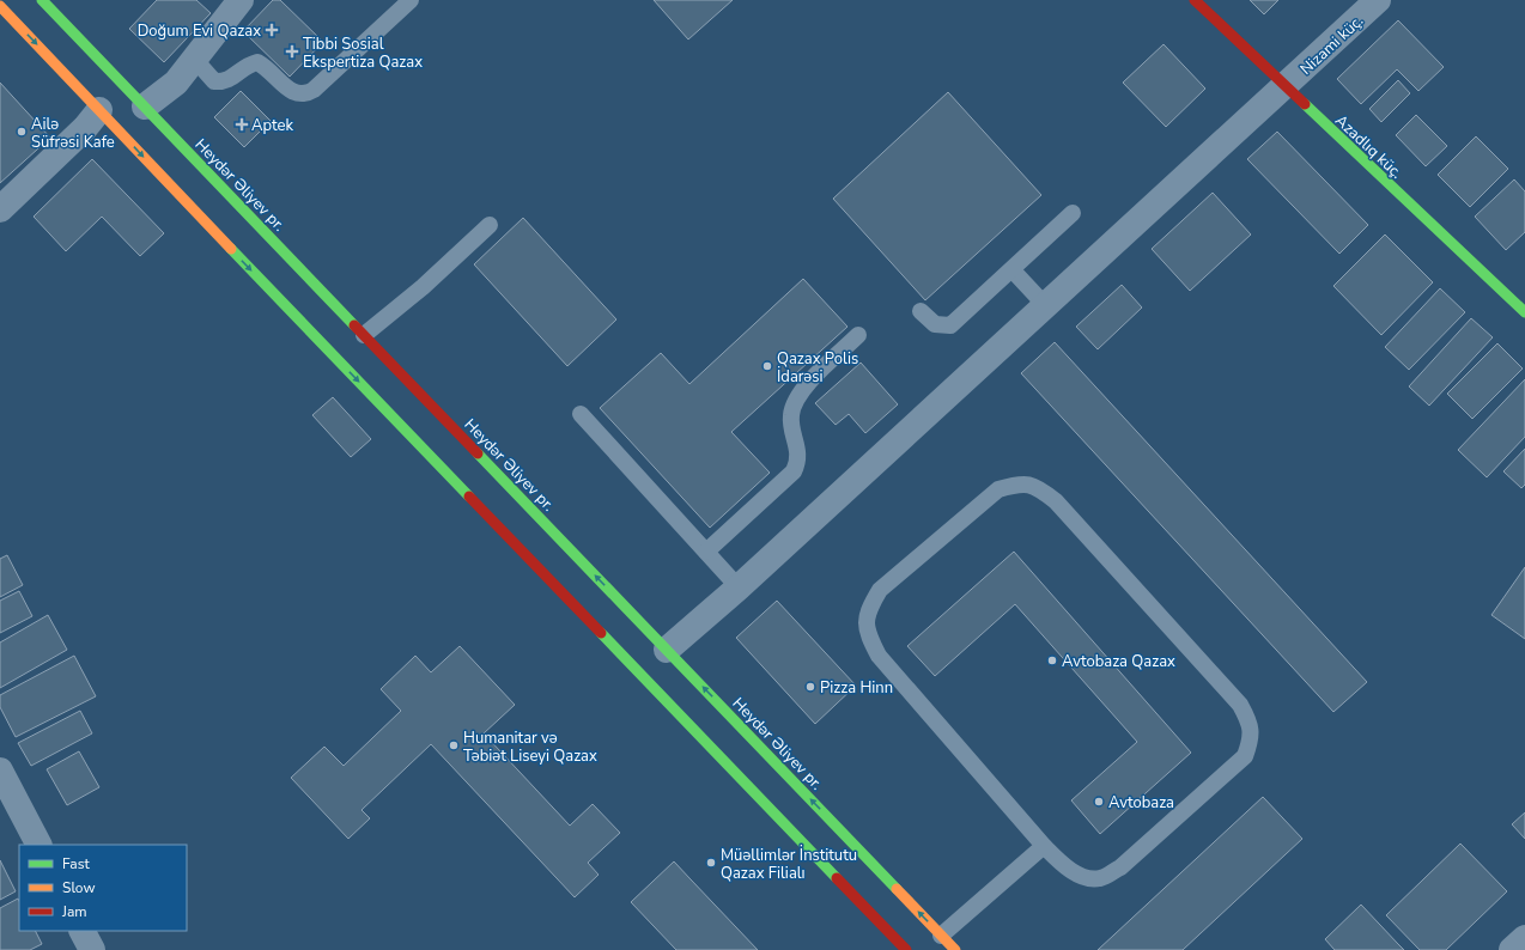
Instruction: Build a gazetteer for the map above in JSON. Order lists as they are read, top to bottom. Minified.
{"streets":{"main road":["Azadlıq küç.","Heydər Əliyev pr."],"street":["Nizami küç."]},"crossings":[["Nizami küç.","Azadlıq küç."],["Nizami küç.","Heydər Əliyev pr."]],"places":{"health":["Doğum Evi Qazax","Tibbi Sosial Ekspertiza Qazax","Aptek"],"other":["Ailə Süfrəsi Kafe","Qazax Polis İdarəsi","Avtobaza Qazax","Pizza Hinn","Humanitar və Təbiət Liseyi Qazax","Avtobaza","Müəllimlər İnstitutu Qazax Filialı"]},"legend":["Fast","Slow","Jam"]}
